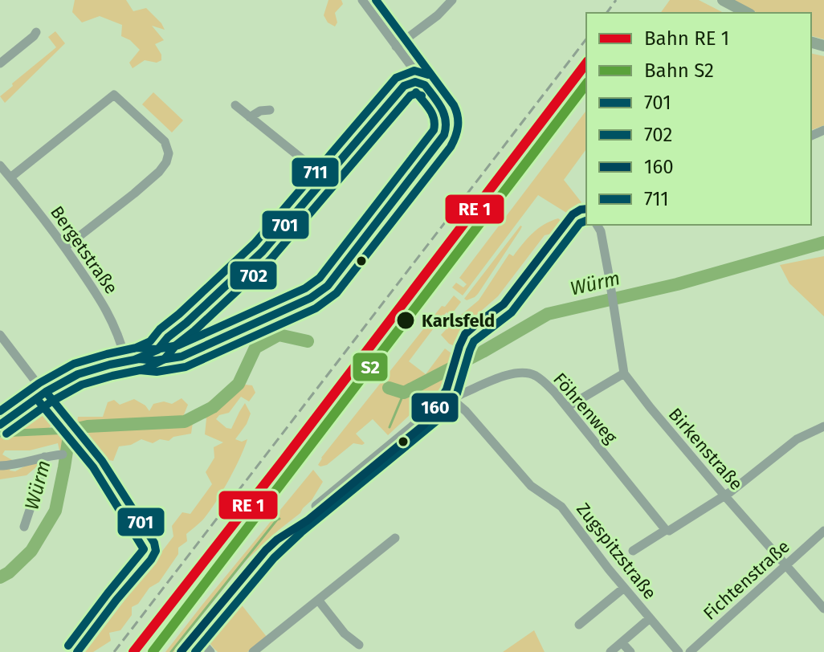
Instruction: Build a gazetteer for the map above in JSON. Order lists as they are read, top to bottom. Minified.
{"streets":{"street":["Bergetstraße","Föhrenweg","Birkenstraße","Zugspitzstraße","Fichtenstraße"]},"crossings":[["Föhrenweg","Zugspitzstraße"],["Birkenstraße","Fichtenstraße"]],"water":["Würm"],"places":["Karlsfeld"],"lines":["transit line 702","transit line 711","transit line 701","rail line S2","transit line 160"],"legend":["Bahn RE 1","Bahn S2","701","702","160","711"]}
